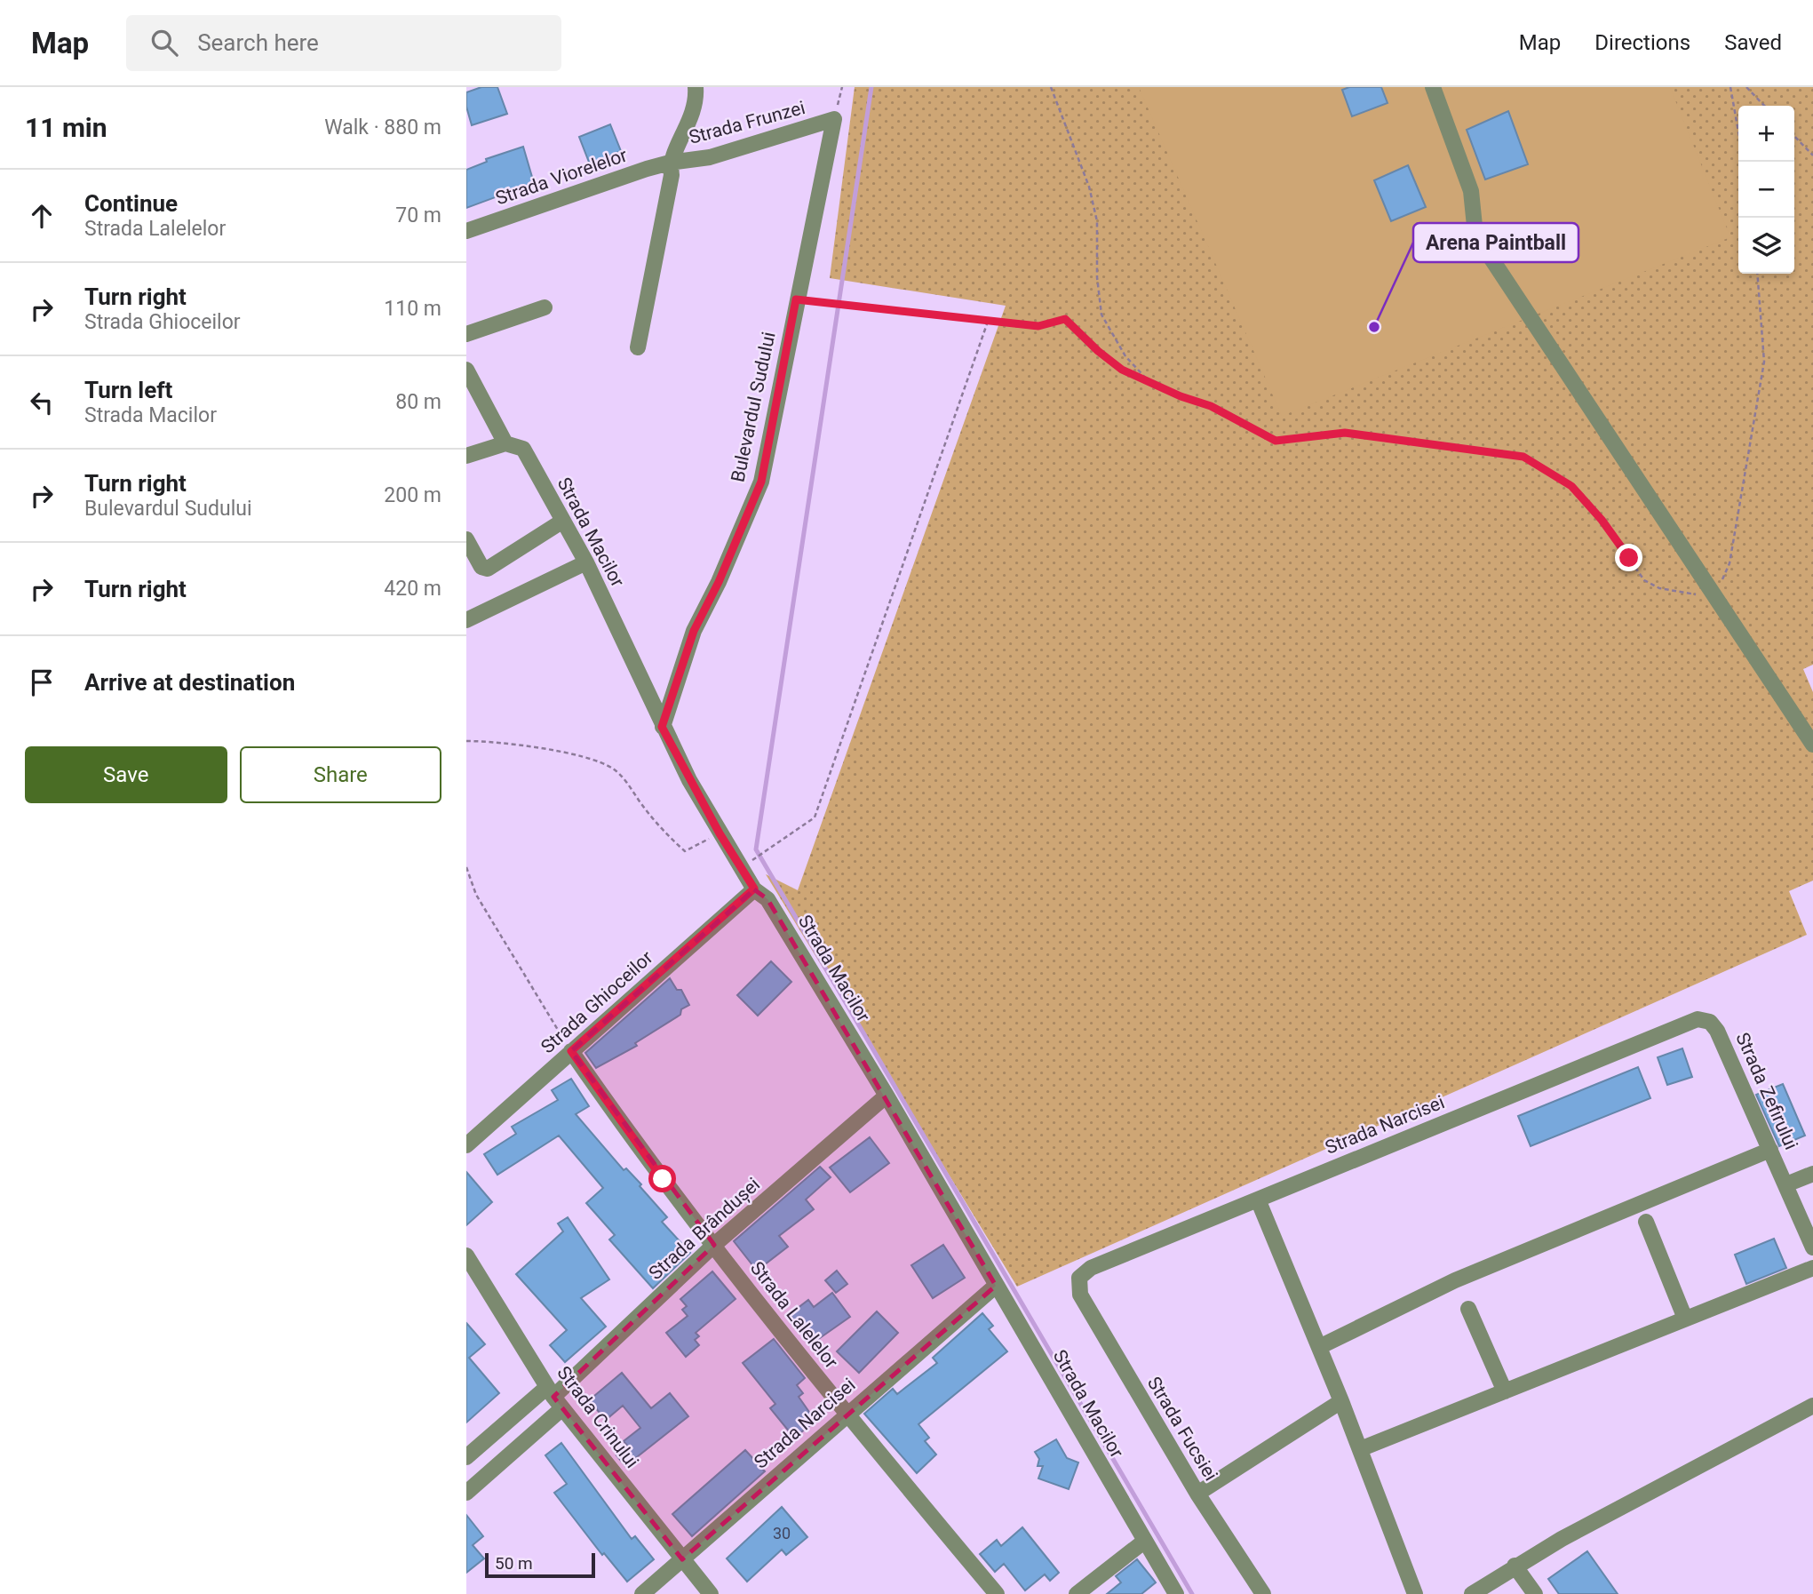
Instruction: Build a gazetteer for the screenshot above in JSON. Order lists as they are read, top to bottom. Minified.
{"streets":{"street":["Strada Frunzei","Strada Viorelelor","Bulevardul Sudului","Strada Macilor","Strada Ghioceilor","Strada Zefirului","Strada Narcisei","Strada Brândușei","Strada Lalelelor","Strada Crinului","Strada Fucsiei"]},"crossings":[["Strada Frunzei","Strada Viorelelor"],["Strada Frunzei","Bulevardul Sudului"],["Bulevardul Sudului","Strada Macilor"],["Strada Macilor","Strada Ghioceilor"],["Strada Macilor","Strada Narcisei"],["Strada Macilor","Strada Brândușei"],["Strada Ghioceilor","Strada Lalelelor"],["Strada Zefirului","Strada Narcisei"],["Strada Narcisei","Strada Lalelelor"],["Strada Narcisei","Strada Crinului"],["Strada Narcisei","Strada Fucsiei"],["Strada Brândușei","Strada Lalelelor"],["Strada Brândușei","Strada Crinului"]],"places":["Arena Paintball"],"house_numbers":["30"],"scale_bar":"50 m","page":{"header":"Map","search":"Search here","nav":["Map","Directions","Saved"],"heading":["11 min","Walk · 880 m"],"map_buttons":["+","−"],"list":[["Continue","Strada Lalelelor","70 m"],["Turn right","Strada Ghioceilor","110 m"],["Turn left","Strada Macilor","80 m"],["Turn right","Bulevardul Sudului","200 m"],["Turn right","420 m"],"Arrive at destination"],"buttons":["Save","Share"],"scale":"50 m"}}
